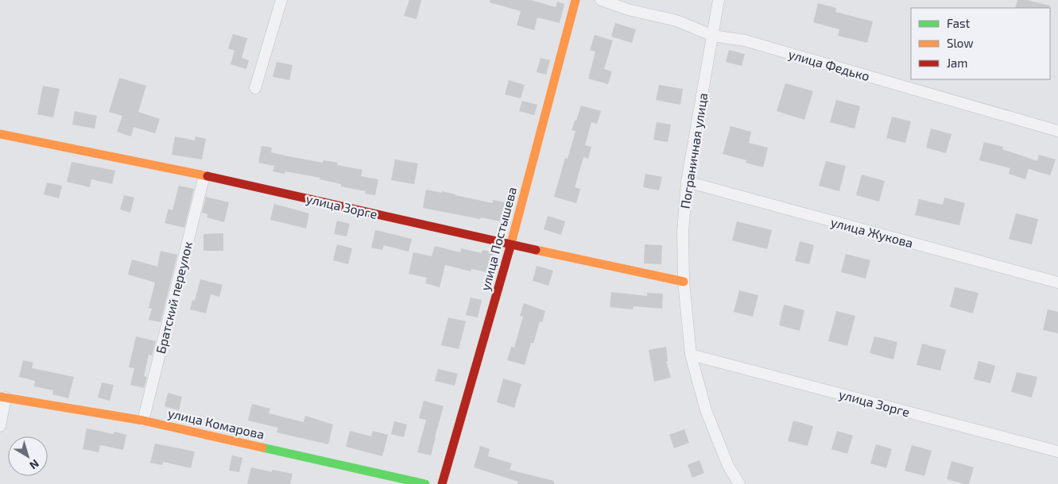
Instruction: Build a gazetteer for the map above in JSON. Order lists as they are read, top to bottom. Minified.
{"streets":{"street":["улица Федько","Пограничная улица","улица Зорге","улица Жукова","улица Постышева","Братский переулок","улица Комарова"]},"crossings":[["улица Федько","Пограничная улица"],["Пограничная улица","улица Зорге"],["Пограничная улица","улица Жукова"],["улица Зорге","улица Постышева"],["улица Зорге","Братский переулок"],["Братский переулок","улица Комарова"]],"legend":["Fast","Slow","Jam"],"north":"bottom right"}
